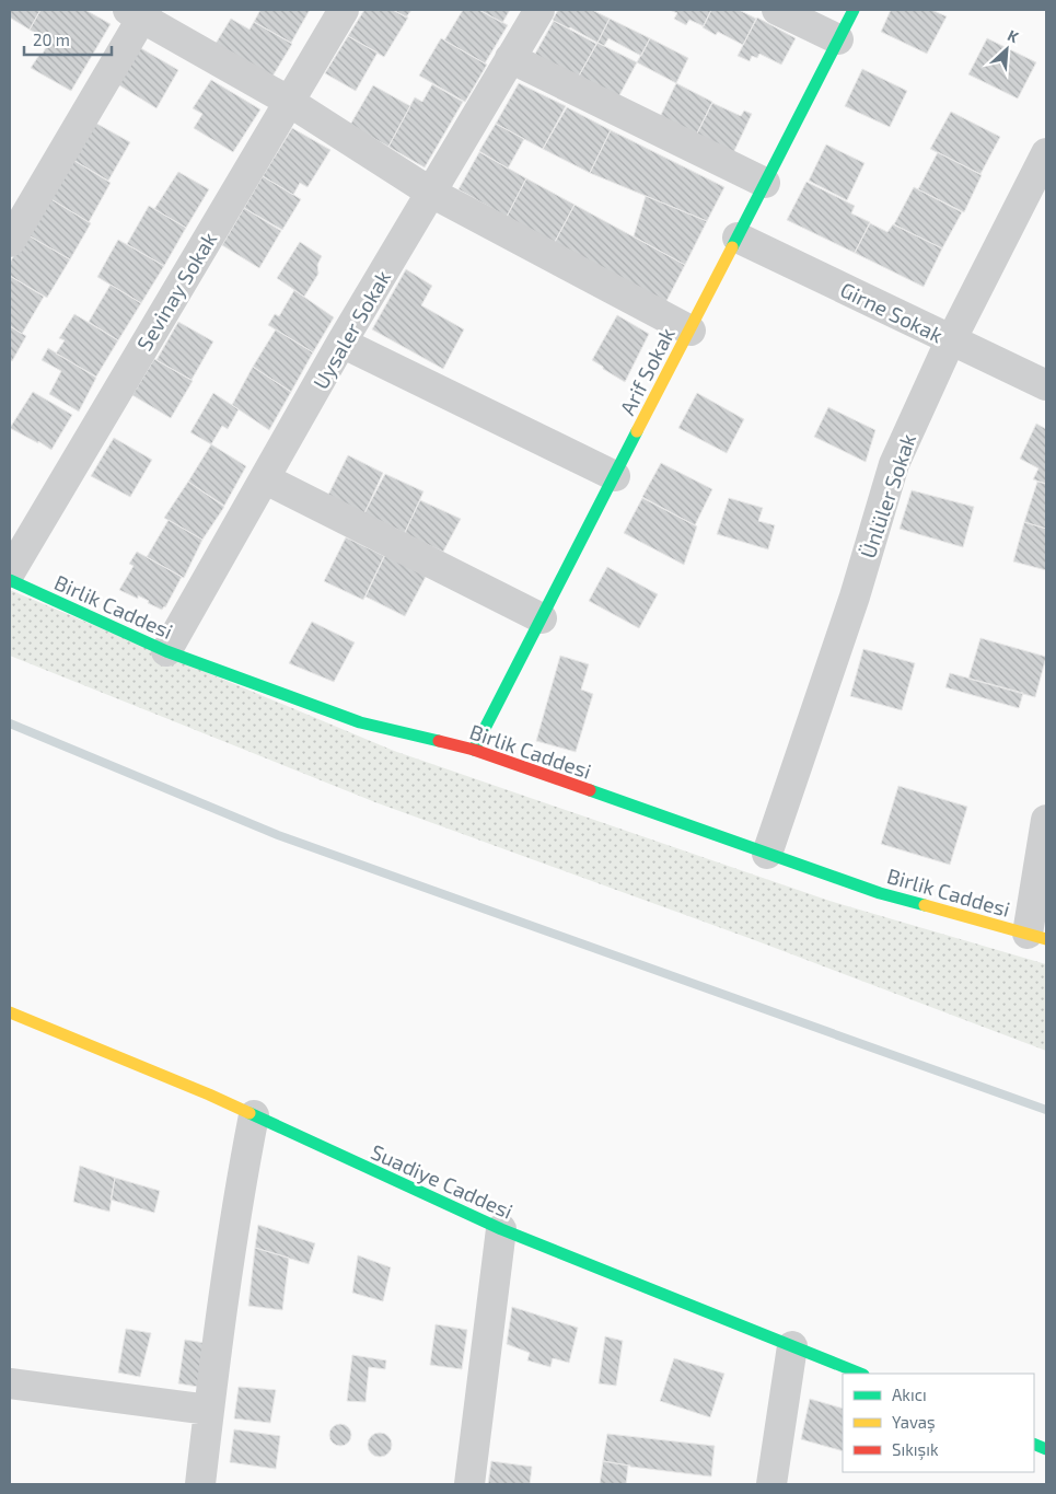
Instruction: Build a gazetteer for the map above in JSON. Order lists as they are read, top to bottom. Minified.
{"streets":{"street":["Sevinay Sokak","Girne Sokak","Uysaler Sokak","Arif Sokak","Ünlüler Sokak","Birlik Caddesi","Suadiye Caddesi"]},"crossings":[["Girne Sokak","Arif Sokak"],["Girne Sokak","Ünlüler Sokak"],["Uysaler Sokak","Birlik Caddesi"],["Arif Sokak","Birlik Caddesi"],["Ünlüler Sokak","Birlik Caddesi"]],"legend":["Akıcı","Yavaş","Sıkışık"],"scale_bar":"20 m","north":"top right"}
